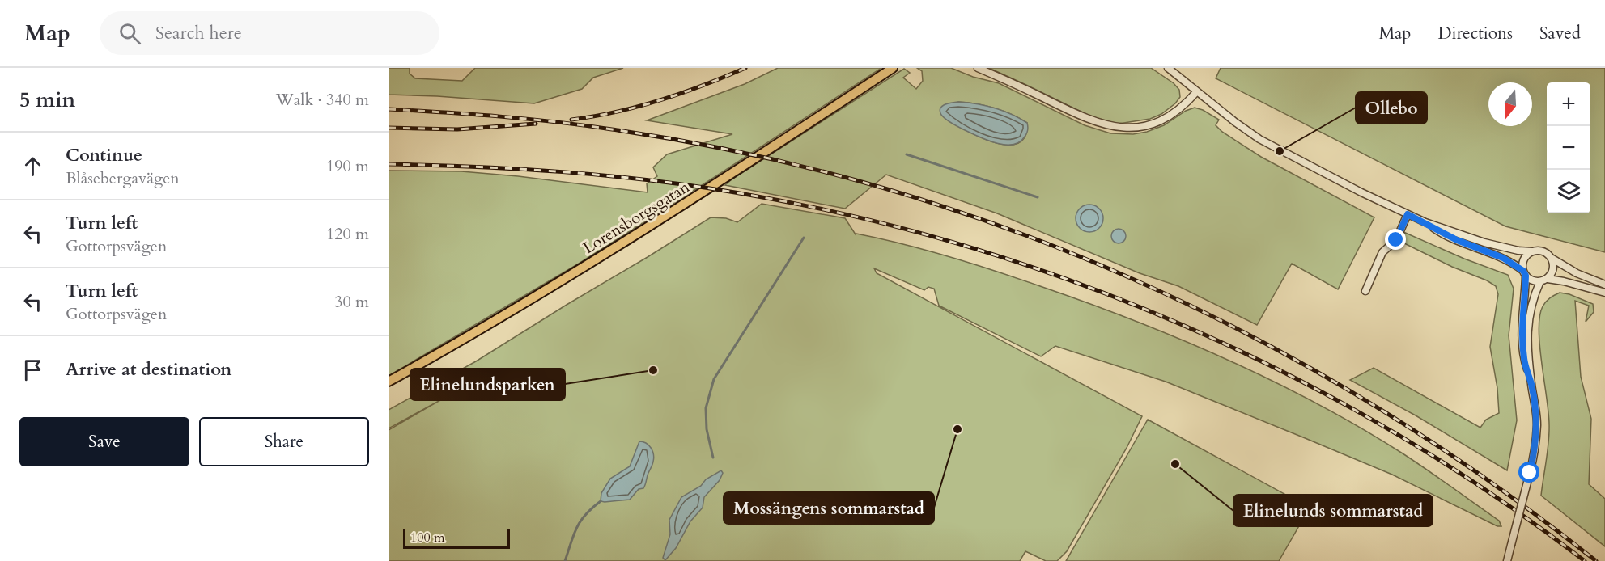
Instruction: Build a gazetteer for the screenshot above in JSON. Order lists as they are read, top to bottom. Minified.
{"streets":{"main road":["Lorensborgsgatan"]},"places":["Ollebo","Elinelundsparken","Mossängens sommarstad","Elinelunds sommarstad"],"scale_bar":"100 m","north":"bottom","page":{"header":"Map","search":"Search here","nav":["Map","Directions","Saved"],"heading":["5 min","Walk · 340 m"],"map_buttons":["+","−"],"list":[["Continue","Blåsebergavägen","190 m"],["Turn left","Gottorpsvägen","120 m"],["Turn left","Gottorpsvägen","30 m"],"Arrive at destination"],"buttons":["Save","Share"],"scale":"100 m"}}
